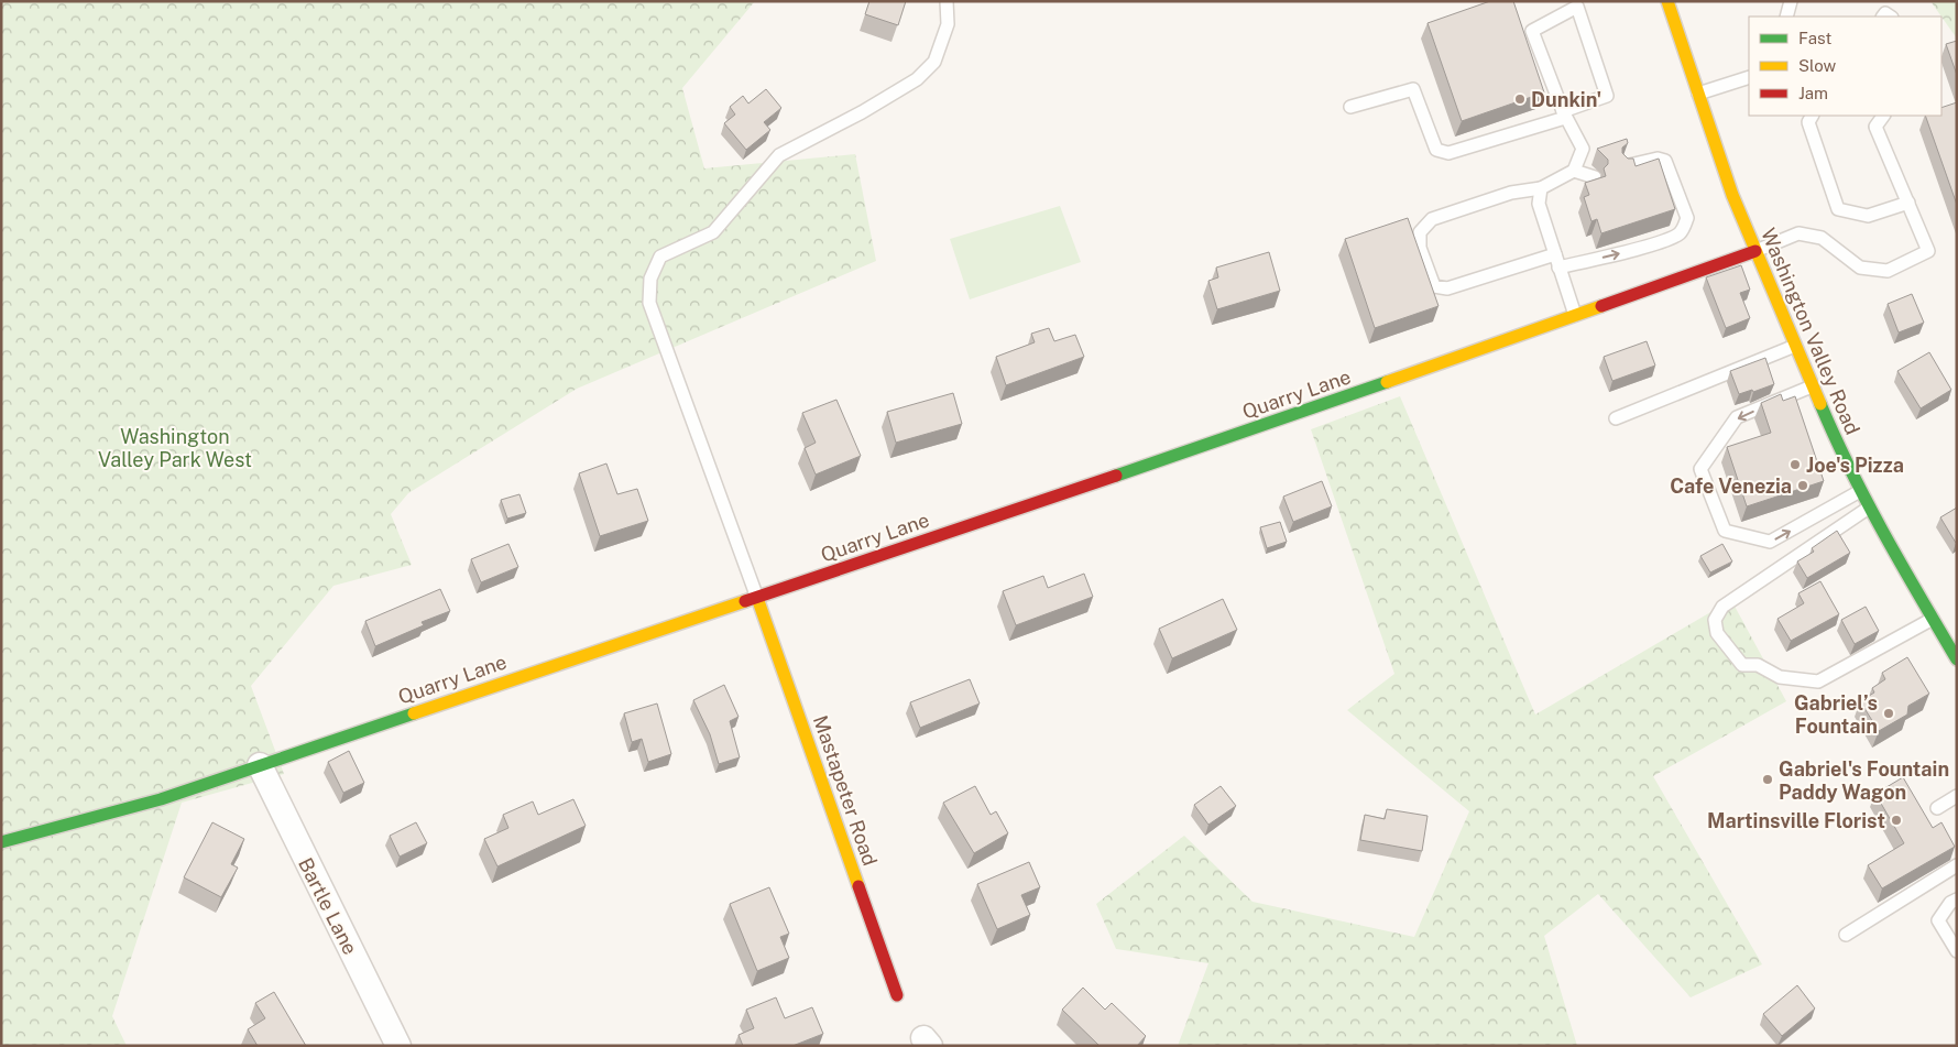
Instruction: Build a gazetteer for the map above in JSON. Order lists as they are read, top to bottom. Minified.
{"streets":{"street":["Washington Valley Road","Quarry Lane","Mastapeter Road","Bartle Lane"]},"crossings":[["Washington Valley Road","Quarry Lane"],["Quarry Lane","Mastapeter Road"],["Quarry Lane","Bartle Lane"]],"parks":["Washington Valley Park West"],"places":["Dunkin'","Joe's Pizza","Cafe Venezia","Gabriel’s Fountain","Gabriel's Fountain Paddy Wagon","Martinsville Florist"],"legend":["Fast","Slow","Jam"]}
